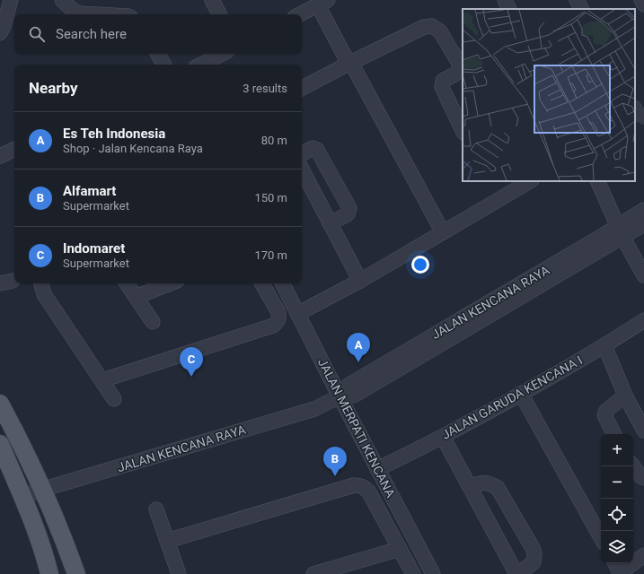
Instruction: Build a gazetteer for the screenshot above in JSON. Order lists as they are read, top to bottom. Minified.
{"streets":{"street":["JALAN KENCANA RAYA","JALAN GARUDA KENCANA I","JALAN MERPATI KENCANA"]},"crossings":[["JALAN KENCANA RAYA","JALAN MERPATI KENCANA"],["JALAN GARUDA KENCANA I","JALAN MERPATI KENCANA"]],"page":{"search":"Search here","heading":["Nearby","3 results"],"list":[{"mark":"A","name":"Es Teh Indonesia","note":"Shop · Jalan Kencana Raya","value":"80 m"},{"mark":"B","name":"Alfamart","note":"Supermarket","value":"150 m"},{"mark":"C","name":"Indomaret","note":"Supermarket","value":"170 m"}],"pins":["A","C","B"],"map_buttons":["+","−"]}}
